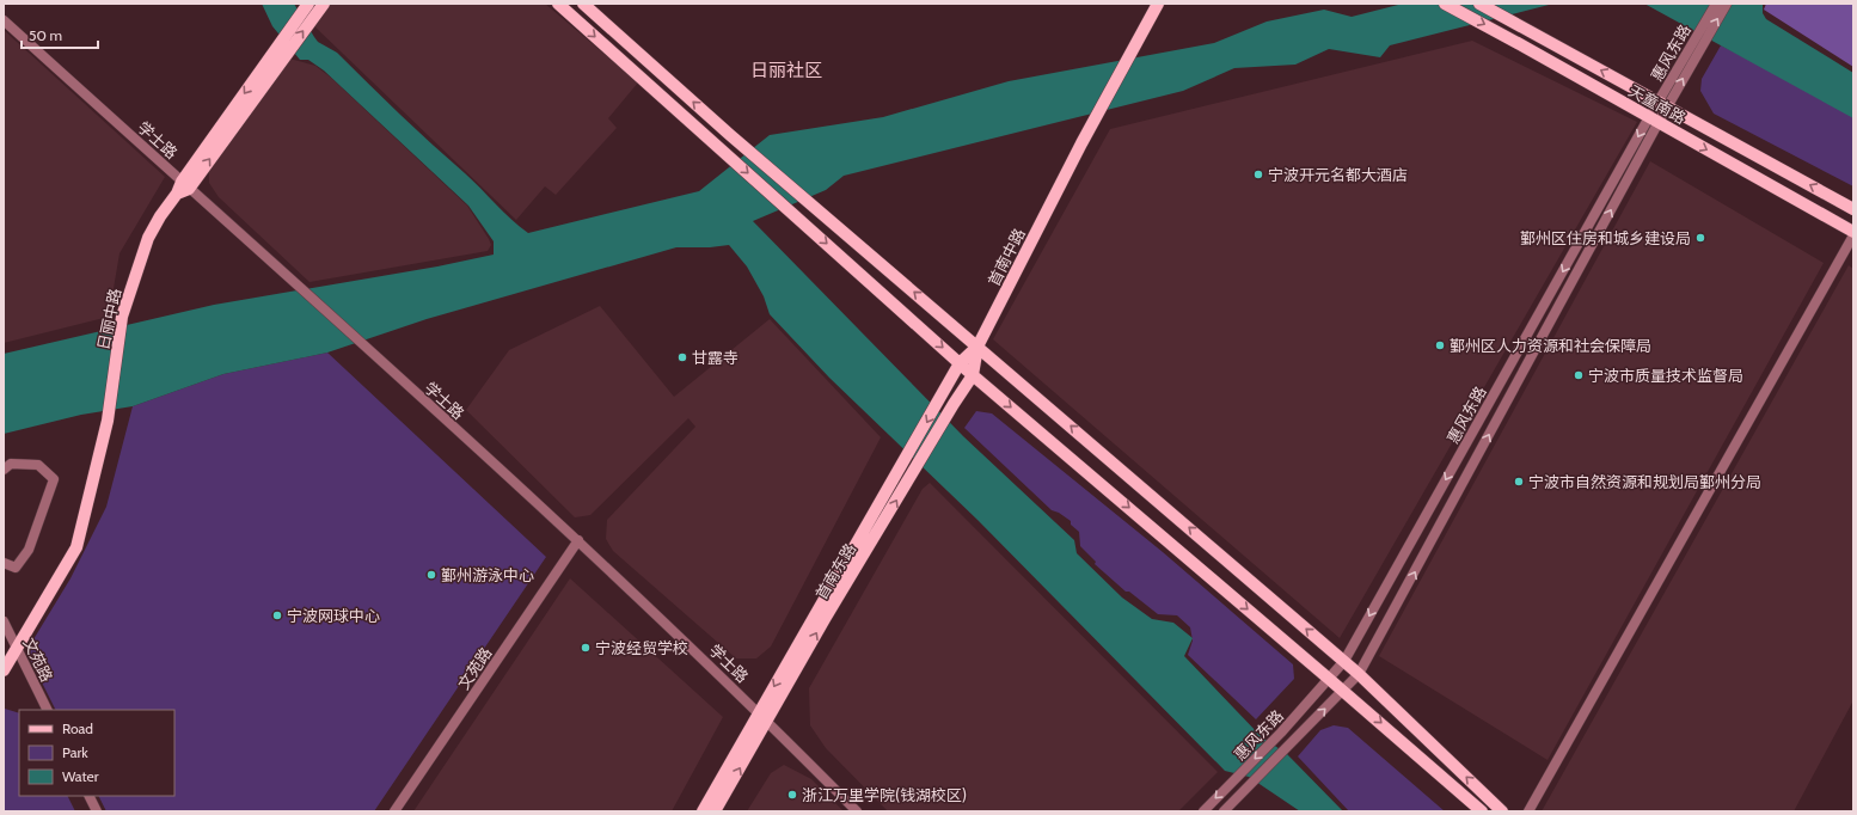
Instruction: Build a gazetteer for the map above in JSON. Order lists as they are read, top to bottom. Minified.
{"streets":{"main road":["天童南路","首南中路","日丽中路","首南东路"],"street":["惠风东路","学士路","文苑路"]},"crossings":[["惠风东路","天童南路"],["学士路","日丽中路"],["学士路","首南东路"],["学士路","文苑路"],["首南中路","首南东路"],["日丽中路","文苑路"]],"districts":["日丽社区"],"places":["宁波开元名都大酒店","鄞州区住房和城乡建设局","鄞州区人力资源和社会保障局","甘露寺","宁波市质量技术监督局","宁波市自然资源和规划局鄞州分局","鄞州游泳中心","宁波网球中心","宁波经贸学校","浙江万里学院(钱湖校区)"],"legend":["Road","Park","Water"],"scale_bar":"50 m"}
